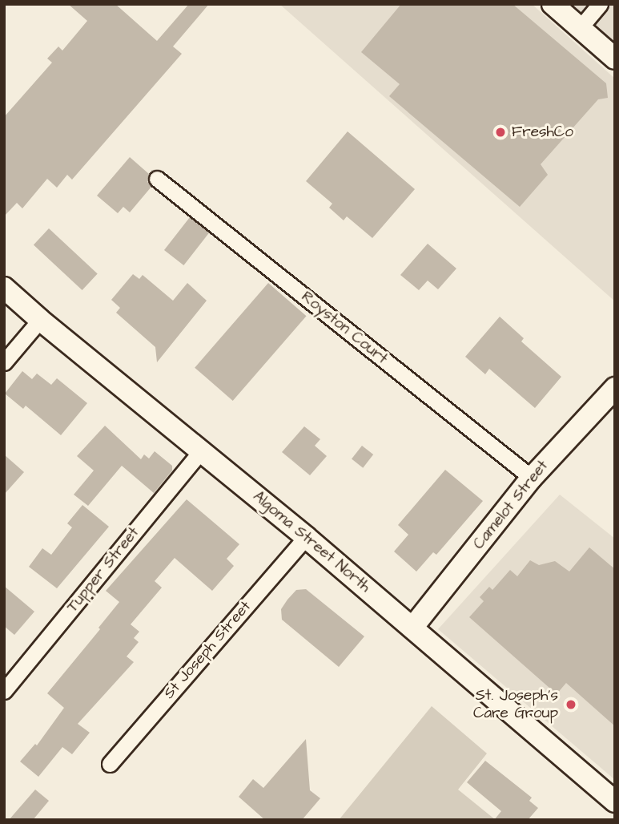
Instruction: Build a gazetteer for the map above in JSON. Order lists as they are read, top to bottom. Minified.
{"streets":{"street":["Royston Court","Camelot Street","Algoma Street North","Tupper Street","St Joseph Street"]},"crossings":[["Royston Court","Camelot Street"],["Camelot Street","Algoma Street North"],["Algoma Street North","Tupper Street"],["Algoma Street North","St Joseph Street"]],"places":["FreshCo","St. Joseph's Care Group"]}
